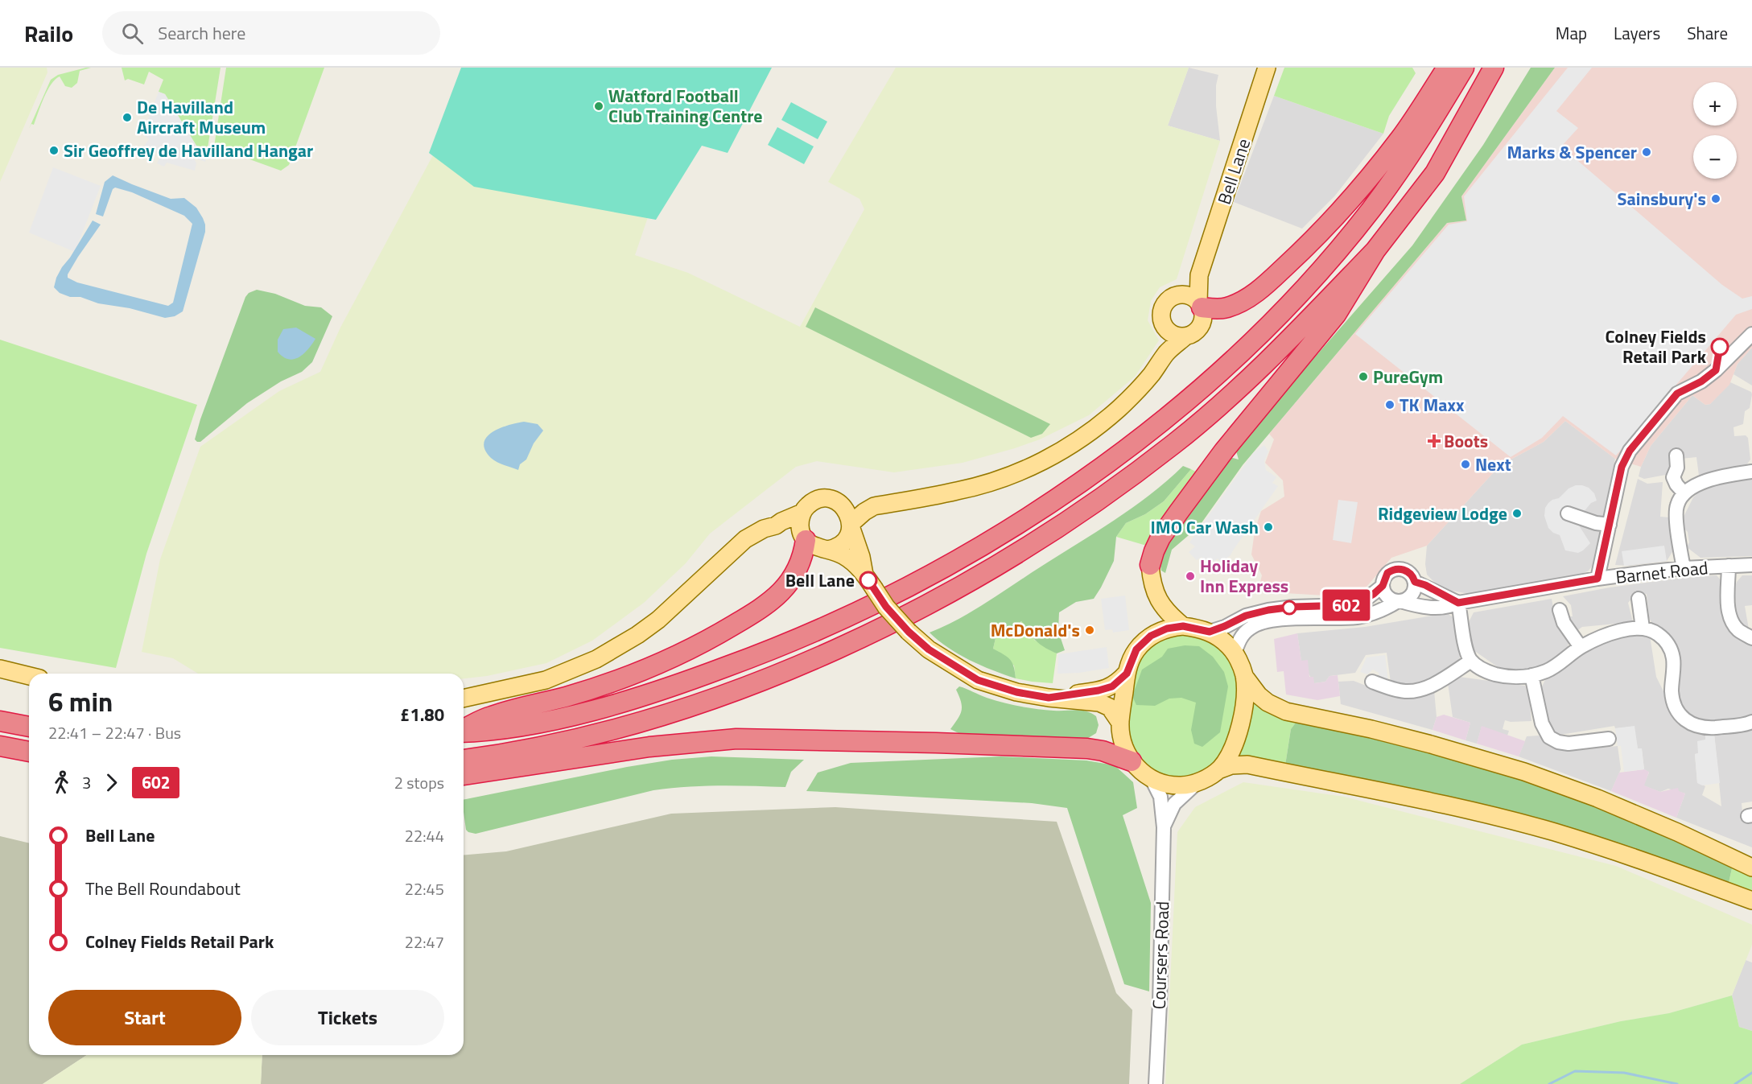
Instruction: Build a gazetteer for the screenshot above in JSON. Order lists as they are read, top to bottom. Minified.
{"streets":{"main road":["Bell Lane"],"street":["Barnet Road","Coursers Road"]},"places":{"other":["Watford Football Club Training Centre","De Havilland Aircraft Museum","Sir Geoffrey de Havilland Hangar","Marks & Spencer","Sainsbury's","Colney Fields Retail Park","PureGym","TK Maxx","Next","Ridgeview Lodge","IMO Car Wash","Holiday Inn Express","Bell Lane","McDonald's"],"health":["Boots"]},"lines":["bus line 602"],"page":{"header":"Railo","search":"Search here","nav":["Map","Layers","Share"],"on_map":"602","map_buttons":["+","−"],"heading":["6 min","22:41 – 22:47 · Bus","£1.80"],"legs":["3","602","2 stops"],"list":[{"name":"Bell Lane","value":"22:44"},{"name":"The Bell Roundabout","value":"22:45"},{"name":"Colney Fields Retail Park","value":"22:47"}],"buttons":["Start","Tickets"]}}
